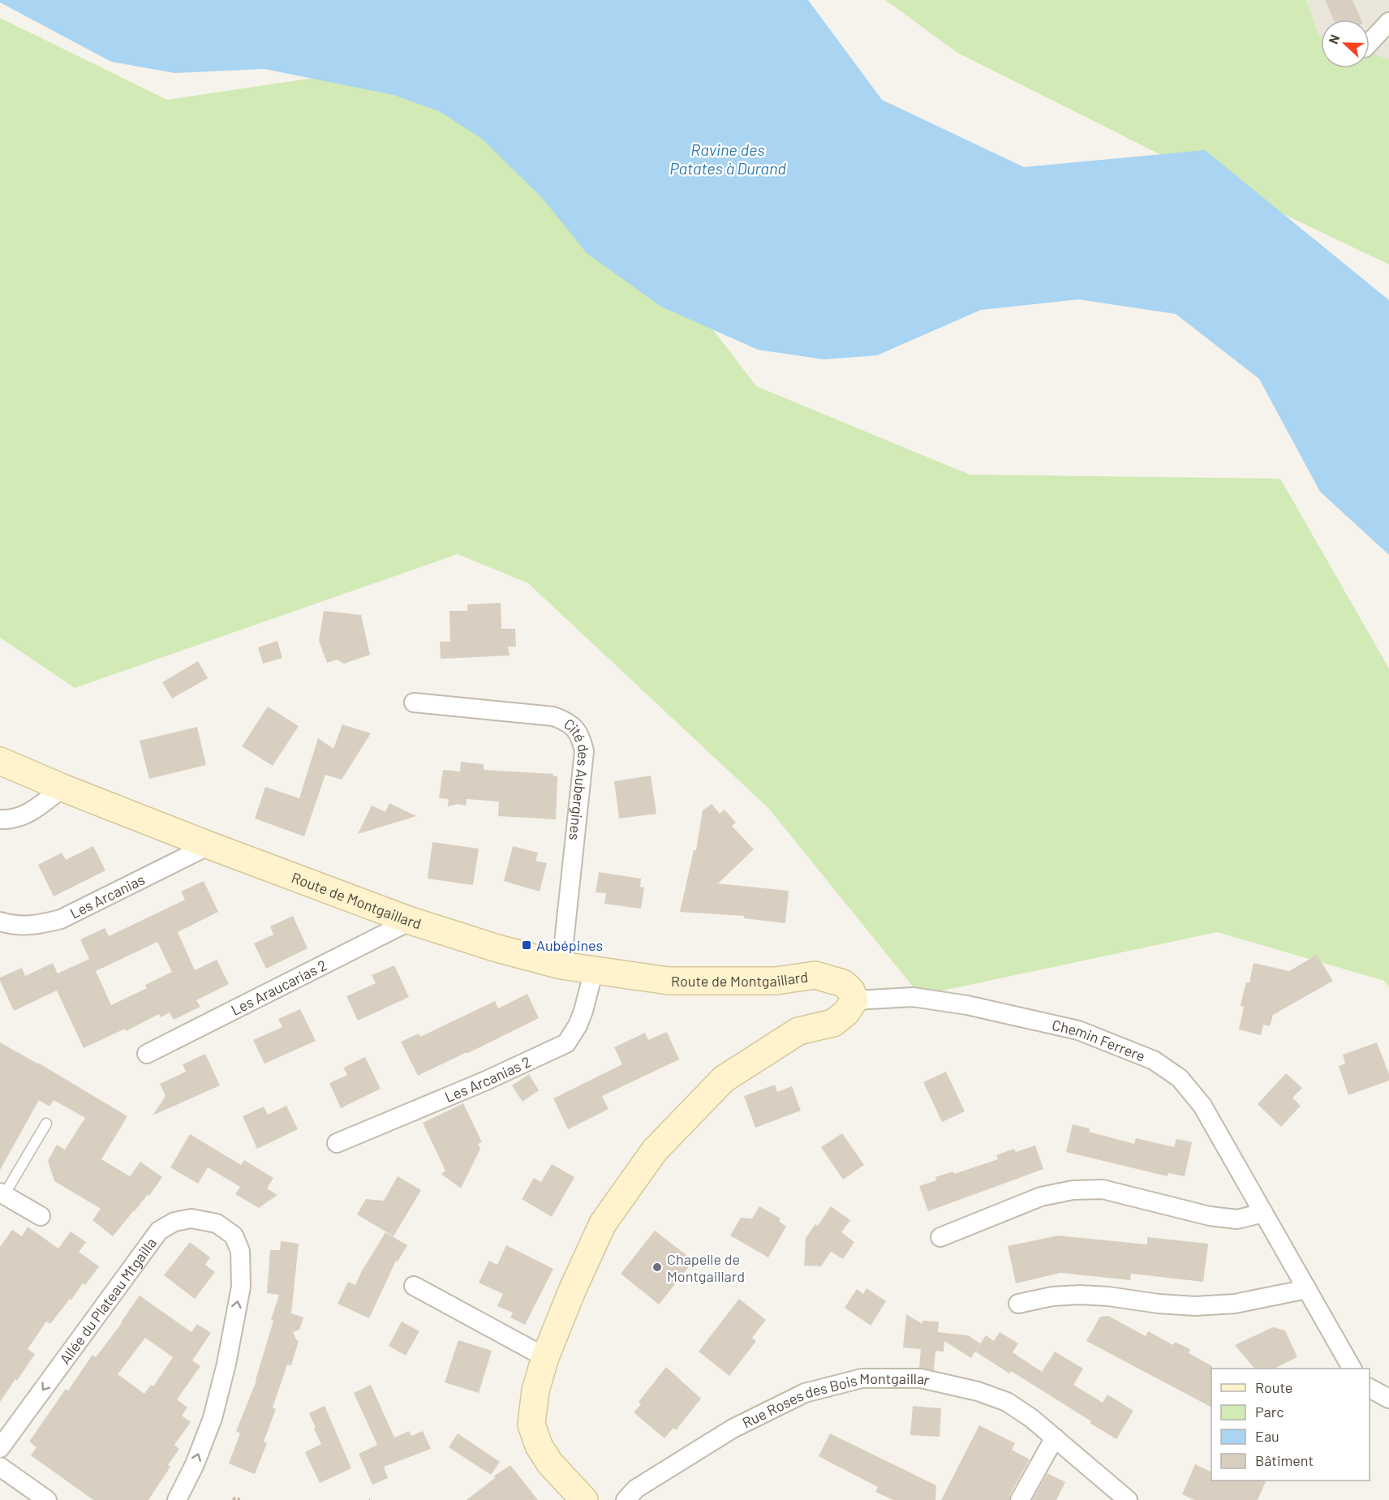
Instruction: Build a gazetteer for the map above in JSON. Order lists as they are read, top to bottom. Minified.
{"streets":{"street":["Cité des Aubergines","Les Arcanias","Route de Montgaillard","Les Araucarias 2","Chemin Ferrere","Les Arcanias 2","Allée du Plateau Mtgailla","Rue Roses des Bois Montgaillar"]},"crossings":[["Cité des Aubergines","Route de Montgaillard"],["Les Arcanias","Route de Montgaillard"],["Route de Montgaillard","Les Araucarias 2"],["Route de Montgaillard","Chemin Ferrere"],["Route de Montgaillard","Les Arcanias 2"]],"water":["Ravine des Patates à Durand"],"places":{"transit":["Aubépines"],"other":["Chapelle de Montgaillard"]},"legend":["Route","Parc","Eau","Bâtiment"],"north":"left"}
